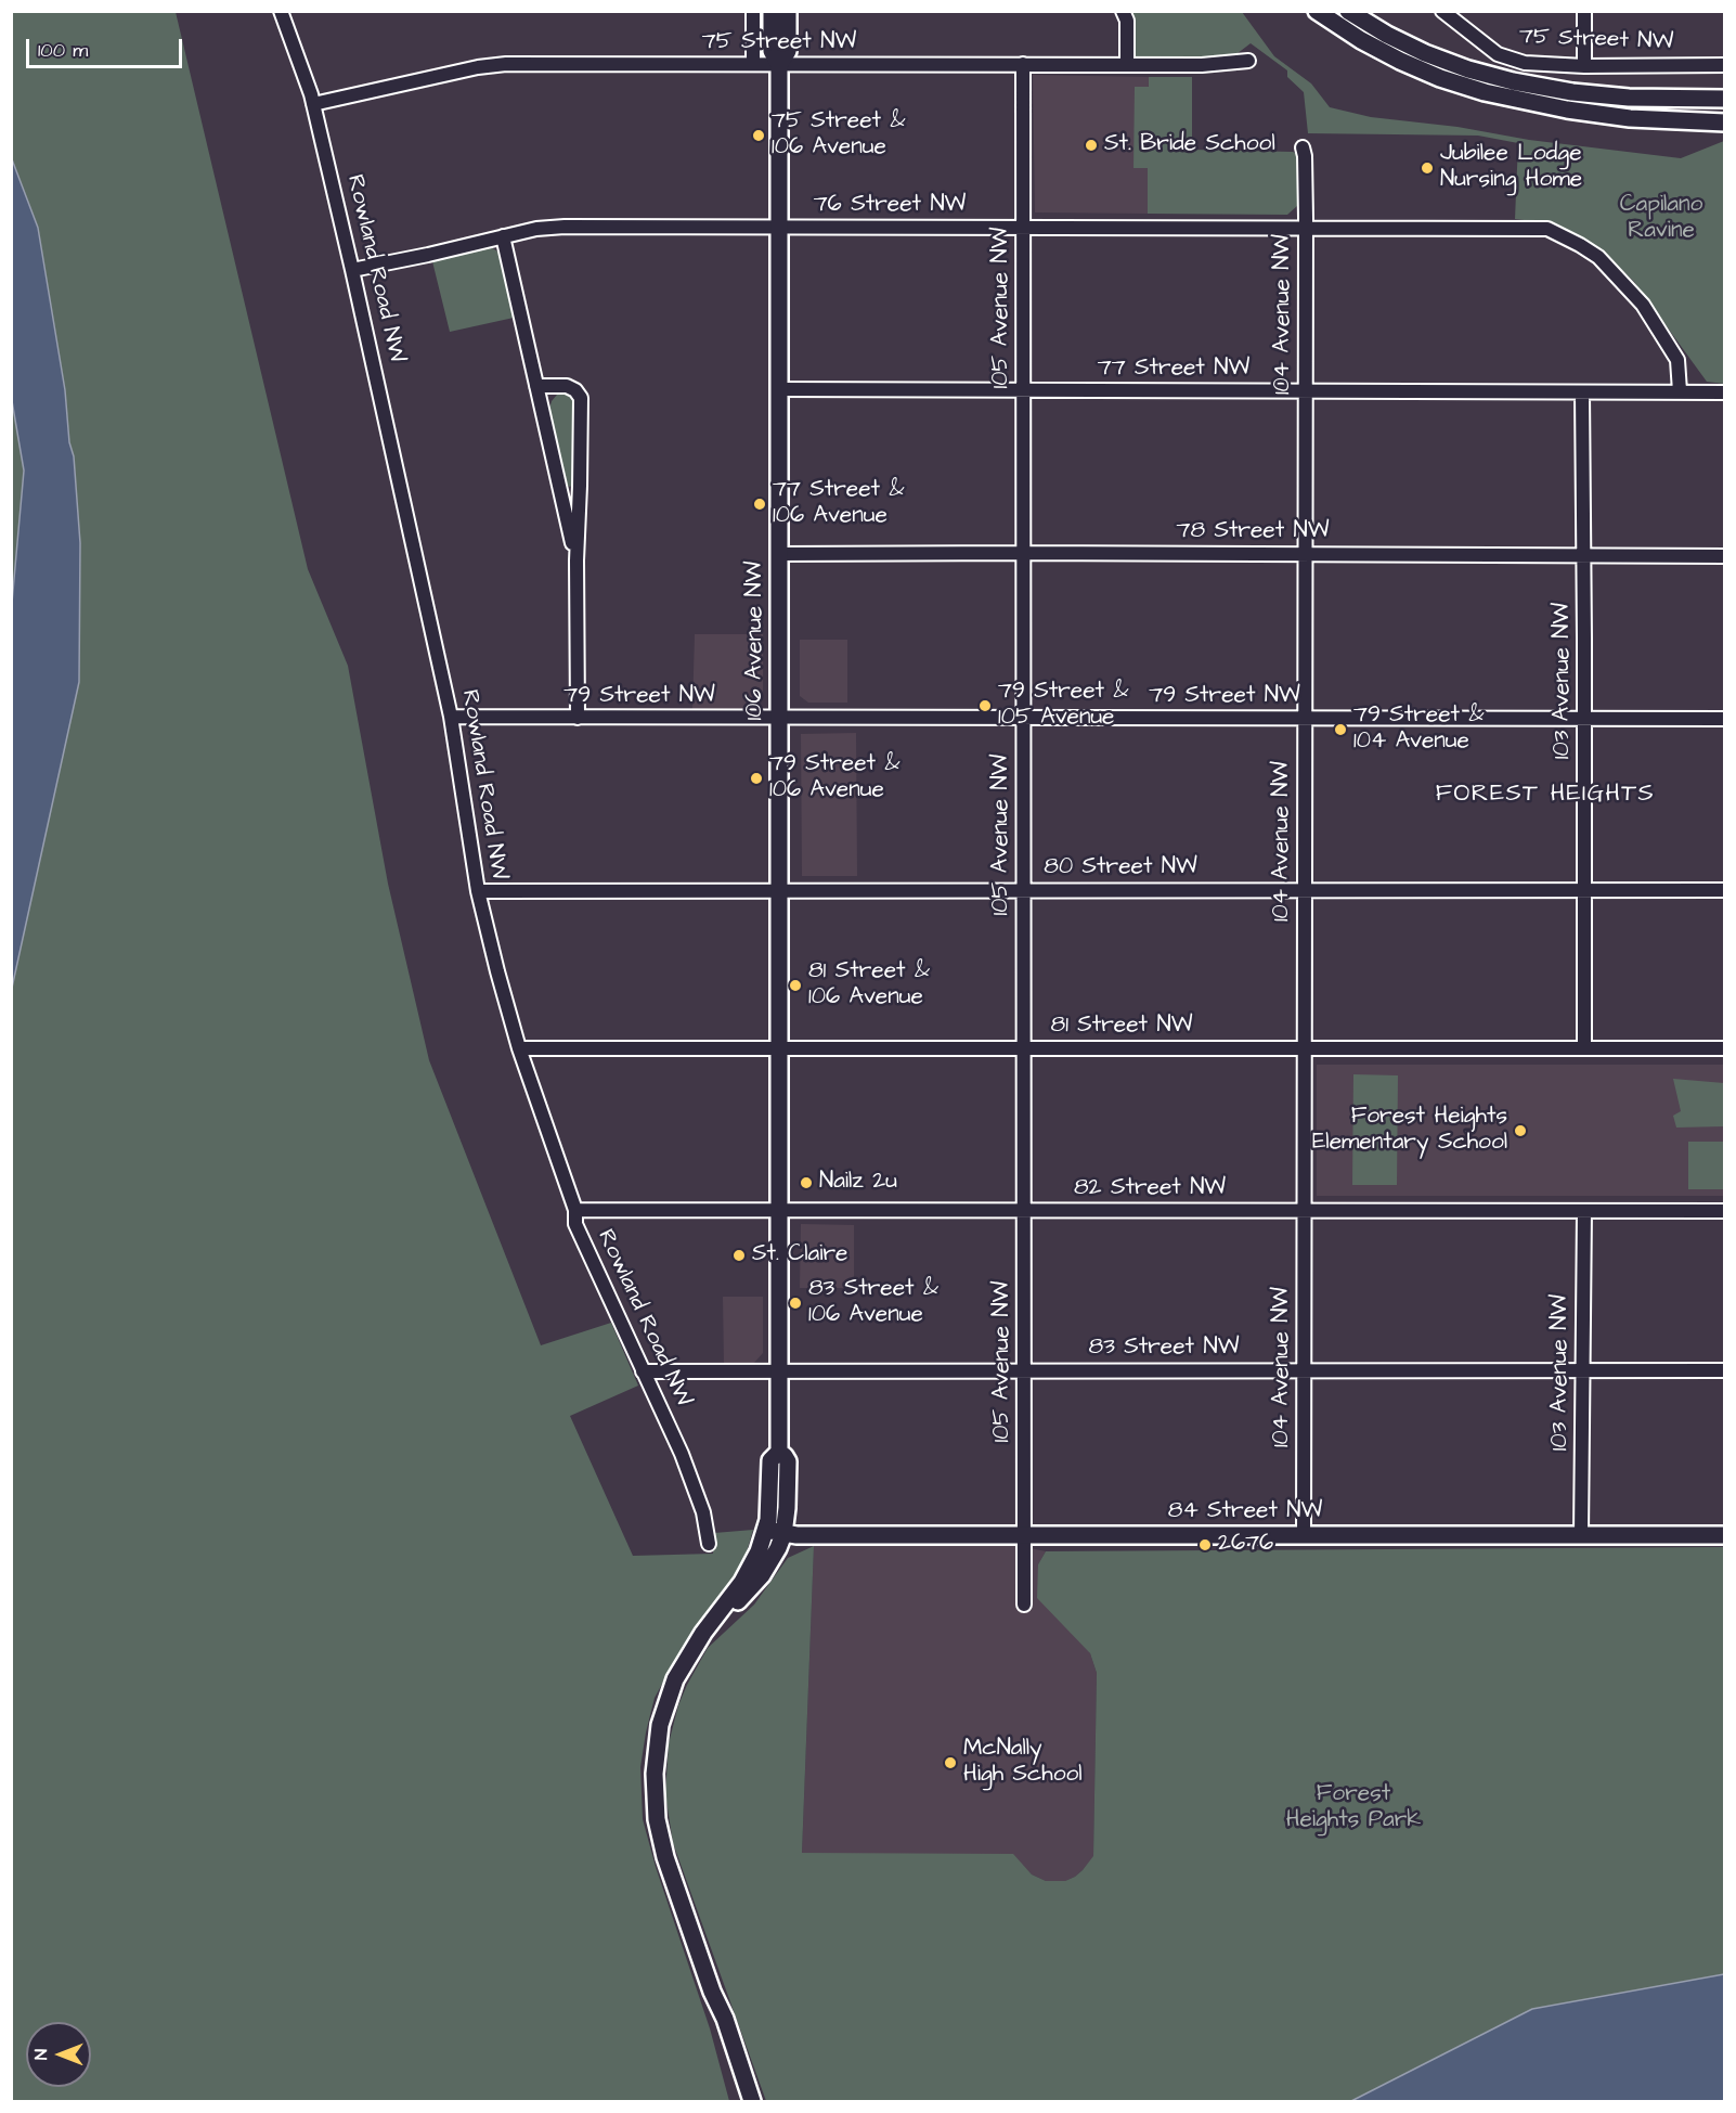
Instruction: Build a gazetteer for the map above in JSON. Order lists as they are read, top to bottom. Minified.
{"streets":{"main road":["106 Avenue NW","84 Street NW"],"street":["75 Street NW","76 Street NW","Rowland Road NW","105 Avenue NW","104 Avenue NW","77 Street NW","78 Street NW","103 Avenue NW","79 Street NW","80 Street NW","81 Street NW","82 Street NW","83 Street NW"]},"crossings":[["75 Street NW","Rowland Road NW"],["75 Street NW","105 Avenue NW"],["75 Street NW","106 Avenue NW"],["76 Street NW","Rowland Road NW"],["76 Street NW","105 Avenue NW"],["76 Street NW","104 Avenue NW"],["76 Street NW","77 Street NW"],["76 Street NW","106 Avenue NW"],["Rowland Road NW","79 Street NW"],["Rowland Road NW","80 Street NW"],["Rowland Road NW","81 Street NW"],["Rowland Road NW","82 Street NW"],["Rowland Road NW","83 Street NW"],["105 Avenue NW","77 Street NW"],["105 Avenue NW","78 Street NW"],["105 Avenue NW","79 Street NW"],["105 Avenue NW","80 Street NW"],["105 Avenue NW","81 Street NW"],["105 Avenue NW","82 Street NW"],["105 Avenue NW","83 Street NW"],["105 Avenue NW","84 Street NW"],["104 Avenue NW","77 Street NW"],["104 Avenue NW","78 Street NW"],["104 Avenue NW","79 Street NW"],["104 Avenue NW","80 Street NW"],["104 Avenue NW","81 Street NW"],["104 Avenue NW","82 Street NW"],["104 Avenue NW","83 Street NW"],["104 Avenue NW","84 Street NW"],["77 Street NW","106 Avenue NW"],["77 Street NW","103 Avenue NW"],["78 Street NW","106 Avenue NW"],["78 Street NW","103 Avenue NW"],["106 Avenue NW","79 Street NW"],["106 Avenue NW","80 Street NW"],["106 Avenue NW","81 Street NW"],["106 Avenue NW","82 Street NW"],["106 Avenue NW","83 Street NW"],["106 Avenue NW","84 Street NW"],["103 Avenue NW","79 Street NW"],["103 Avenue NW","80 Street NW"],["103 Avenue NW","81 Street NW"],["103 Avenue NW","82 Street NW"],["103 Avenue NW","83 Street NW"],["103 Avenue NW","84 Street NW"]],"districts":["FOREST HEIGHTS"],"parks":["Capilano Ravine","Forest Heights Park"],"places":["75 Street & 106 Avenue","St. Bride School","Jubilee Lodge Nursing Home","77 Street & 106 Avenue","79 Street & 105 Avenue","79 Street & 104 Avenue","79 Street & 106 Avenue","81 Street & 106 Avenue","Forest Heights Elementary School","Nailz 2u","St. Claire","83 Street & 106 Avenue","2676","McNally High School"],"scale_bar":"100 m","north":"left"}
